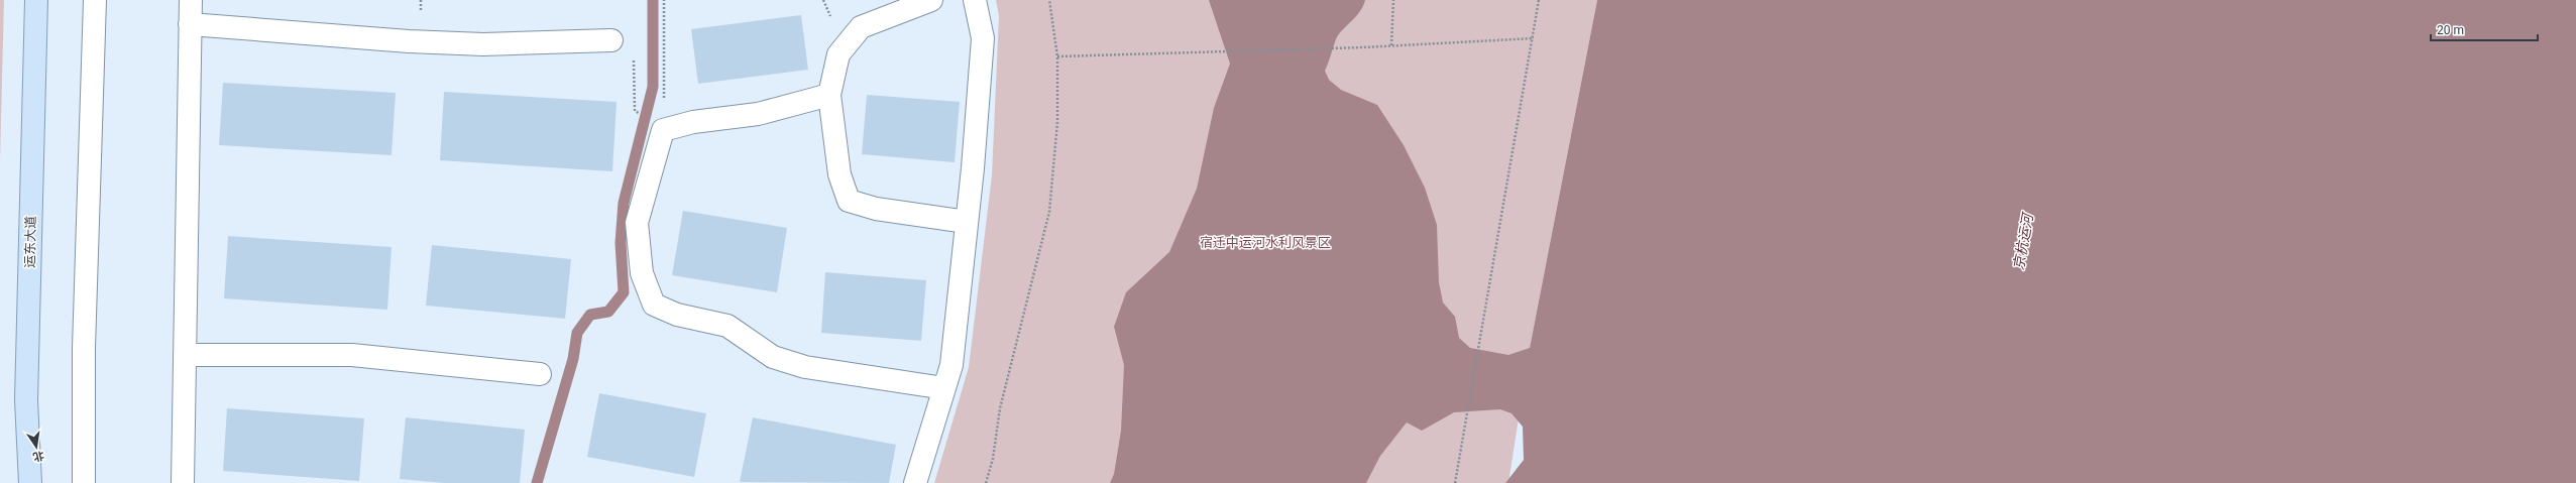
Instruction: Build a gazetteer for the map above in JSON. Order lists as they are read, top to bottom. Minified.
{"streets":{"main road":["运东大道"]},"water":["京杭运河"],"parks":["宿迁中运河水利风景区"],"scale_bar":"20 m","north":"bottom"}
